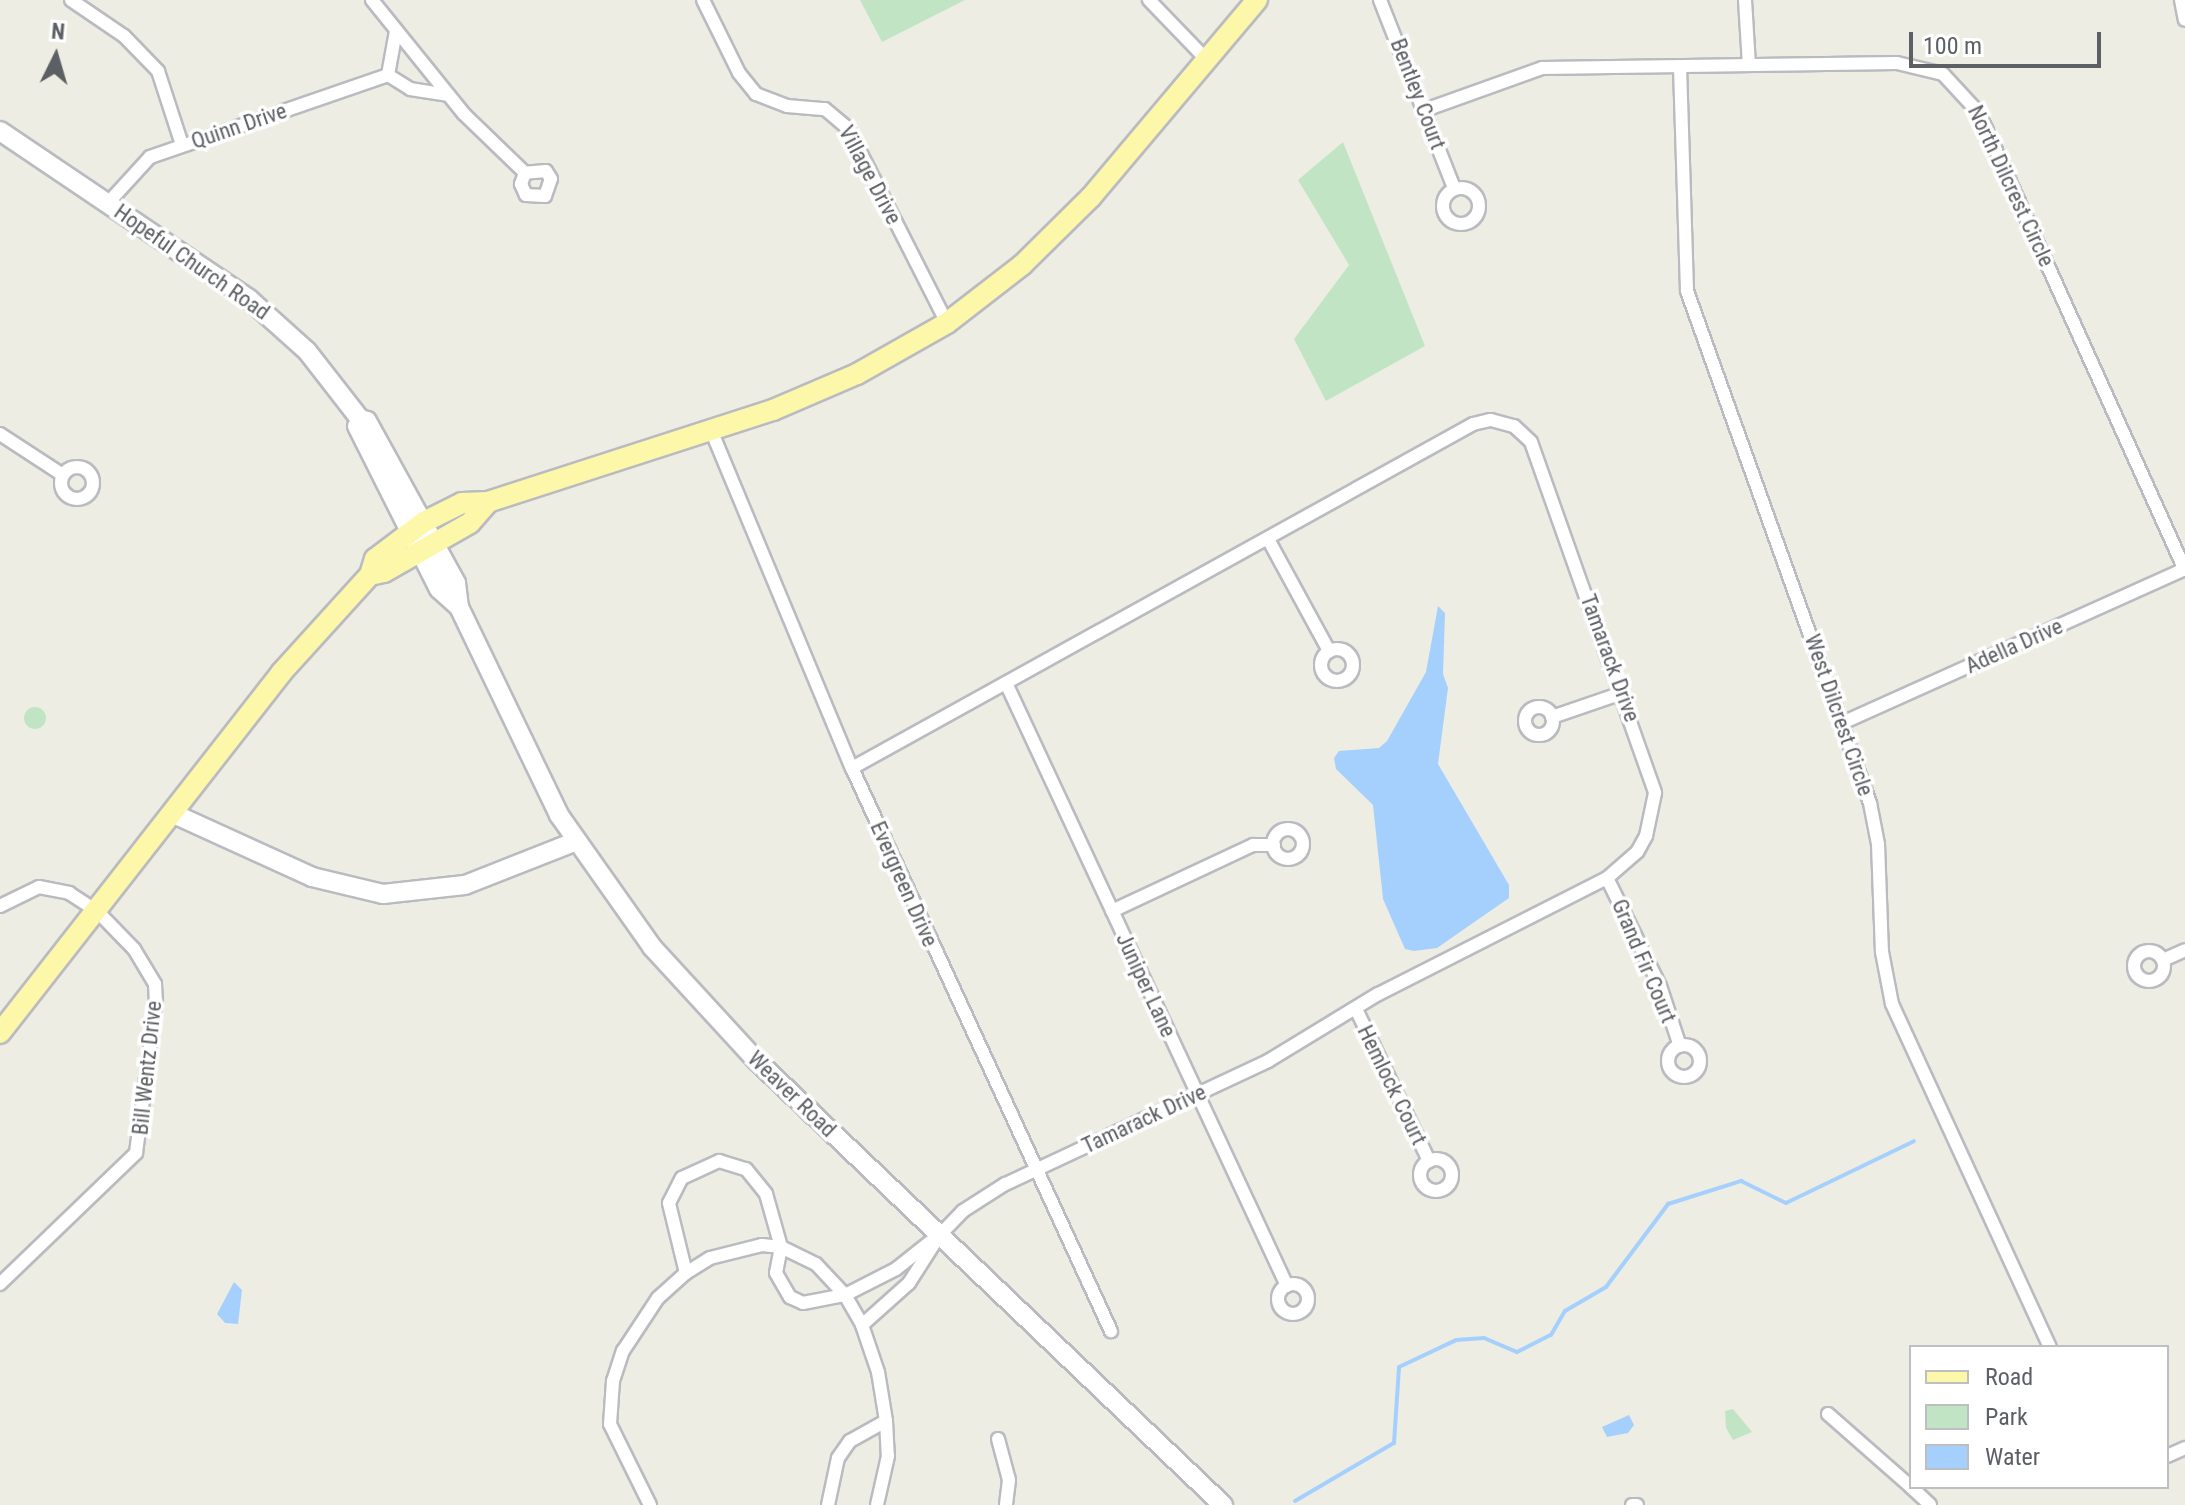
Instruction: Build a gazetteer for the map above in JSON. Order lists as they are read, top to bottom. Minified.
{"streets":{"main road":["Hopeful Church Road","Weaver Road"],"street":["Bentley Court","Quinn Drive","Village Drive","North Dilcrest Circle","Adella Drive","Tamarack Drive","West Dilcrest Circle","Evergreen Drive","Grand Fir Court","Juniper Lane","Bill Wentz Drive","Hemlock Court"]},"crossings":[["Bentley Court","North Dilcrest Circle"],["Quinn Drive","Hopeful Church Road"],["North Dilcrest Circle","Adella Drive"],["North Dilcrest Circle","West Dilcrest Circle"],["Hopeful Church Road","Weaver Road"],["Adella Drive","West Dilcrest Circle"],["Tamarack Drive","Evergreen Drive"],["Tamarack Drive","Grand Fir Court"],["Tamarack Drive","Juniper Lane"],["Tamarack Drive","Hemlock Court"],["Tamarack Drive","Weaver Road"]],"legend":["Road","Park","Water"],"scale_bar":"100 m","north":"top"}
